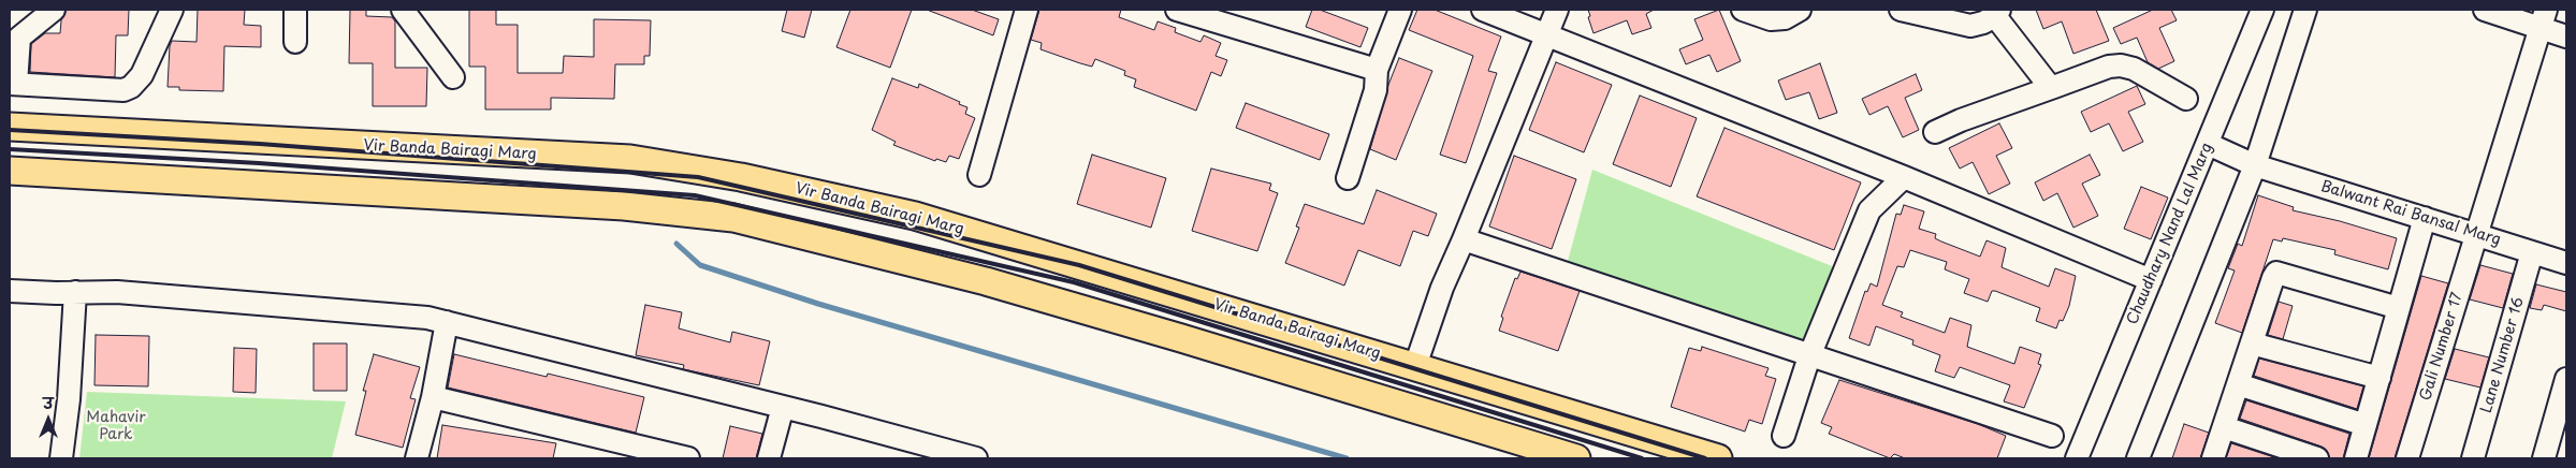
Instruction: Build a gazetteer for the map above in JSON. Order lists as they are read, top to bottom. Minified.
{"streets":{"main road":["Vir Banda Bairagi Marg"],"street":["Balwant Rai Bansal Marg","Chaudhary Nand Lal Marg","Gali Number 17","Lane Number 16"]},"crossings":[["Balwant Rai Bansal Marg","Chaudhary Nand Lal Marg"],["Balwant Rai Bansal Marg","Gali Number 17"],["Balwant Rai Bansal Marg","Lane Number 16"]],"parks":["Mahavir Park"],"north":"top"}
